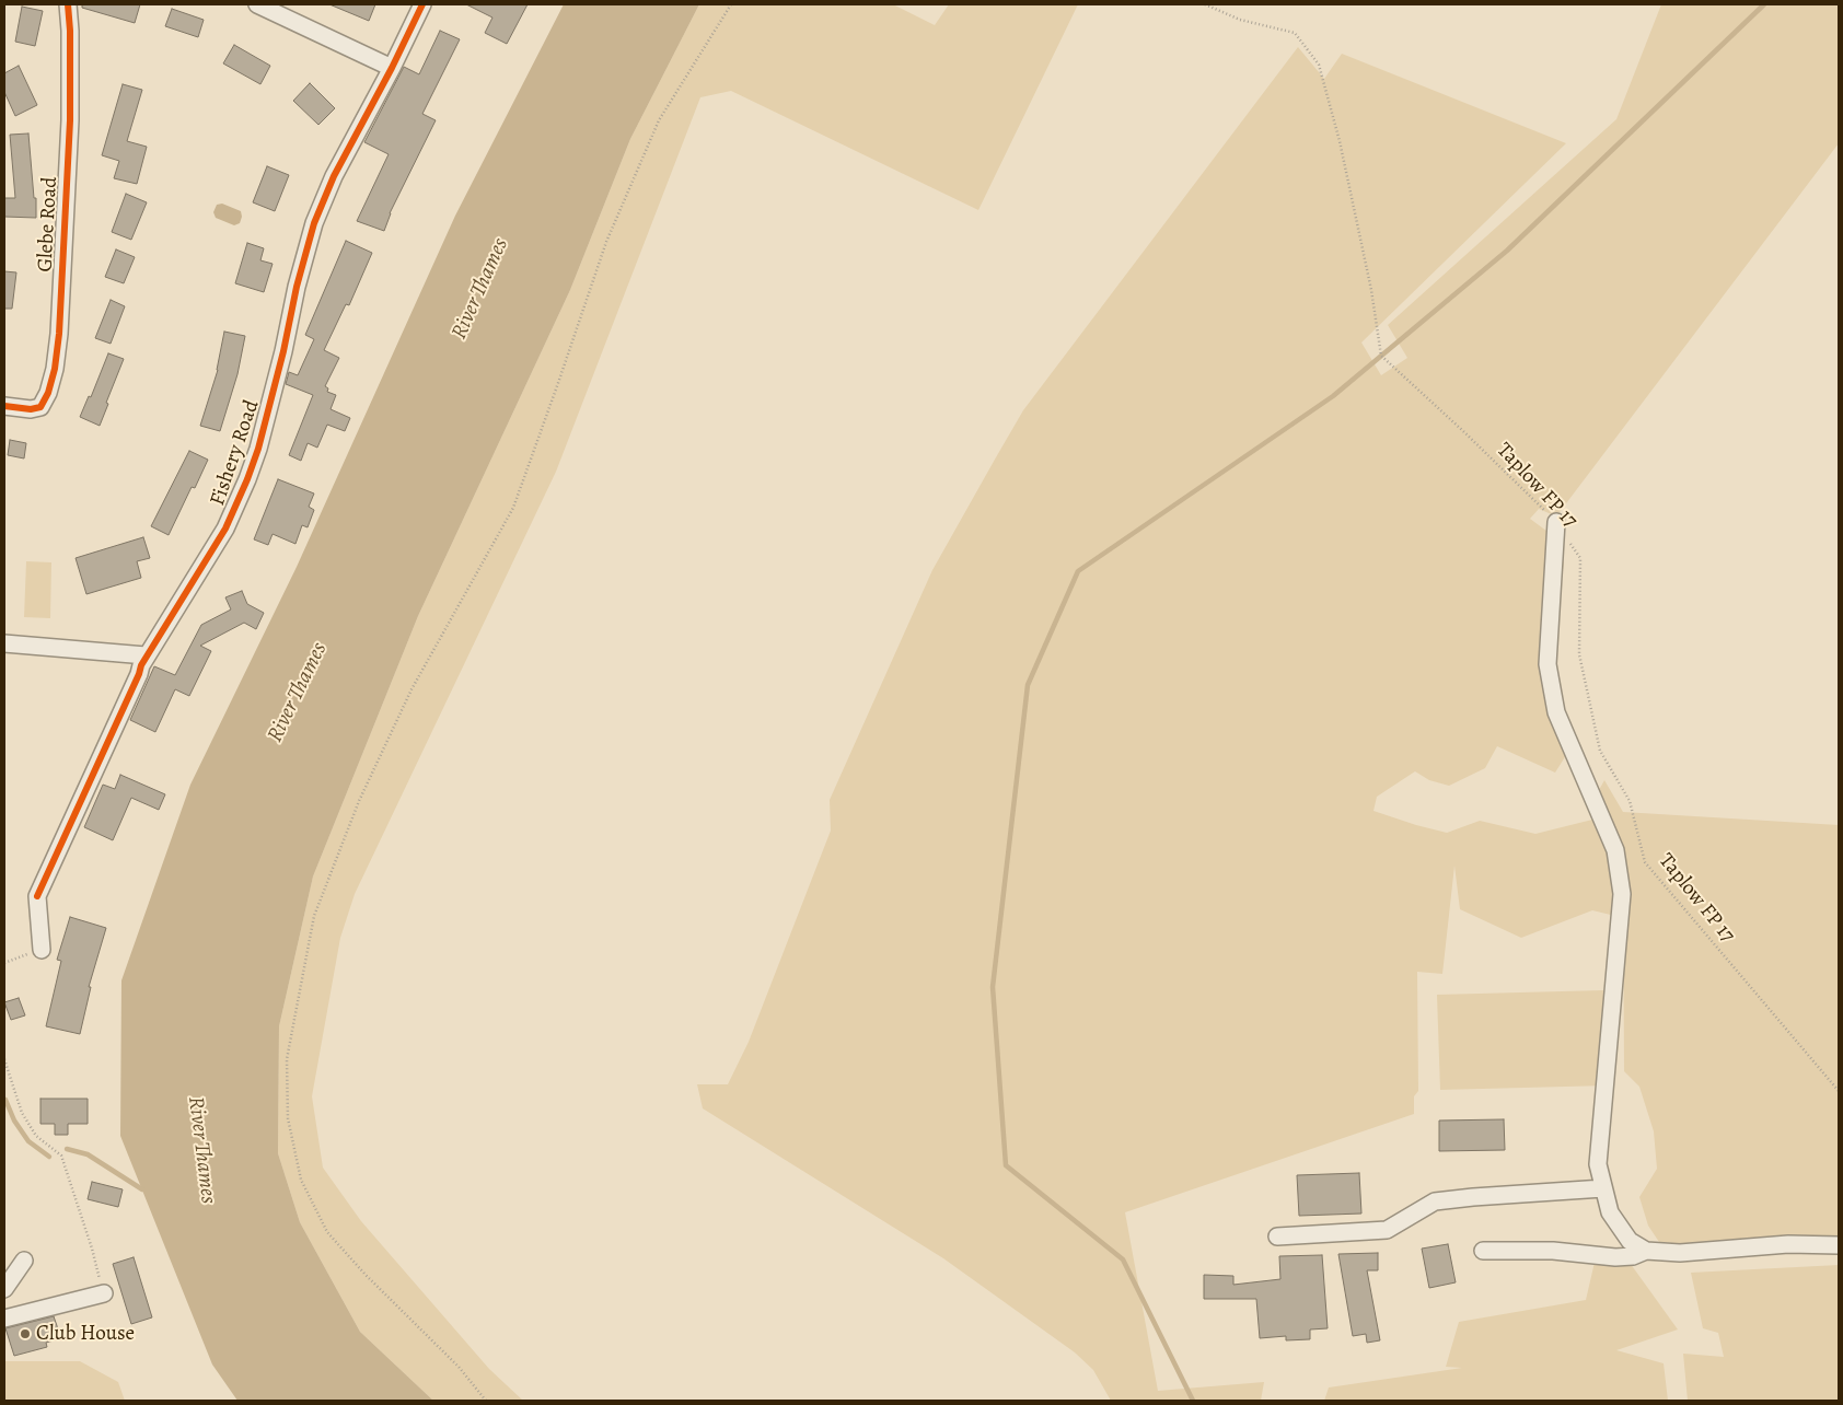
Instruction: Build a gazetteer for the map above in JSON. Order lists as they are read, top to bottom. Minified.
{"streets":{"street":["Glebe Road","Fishery Road"],"path":["Taplow FP 17"]},"water":["River Thames"],"places":["Club House"]}
